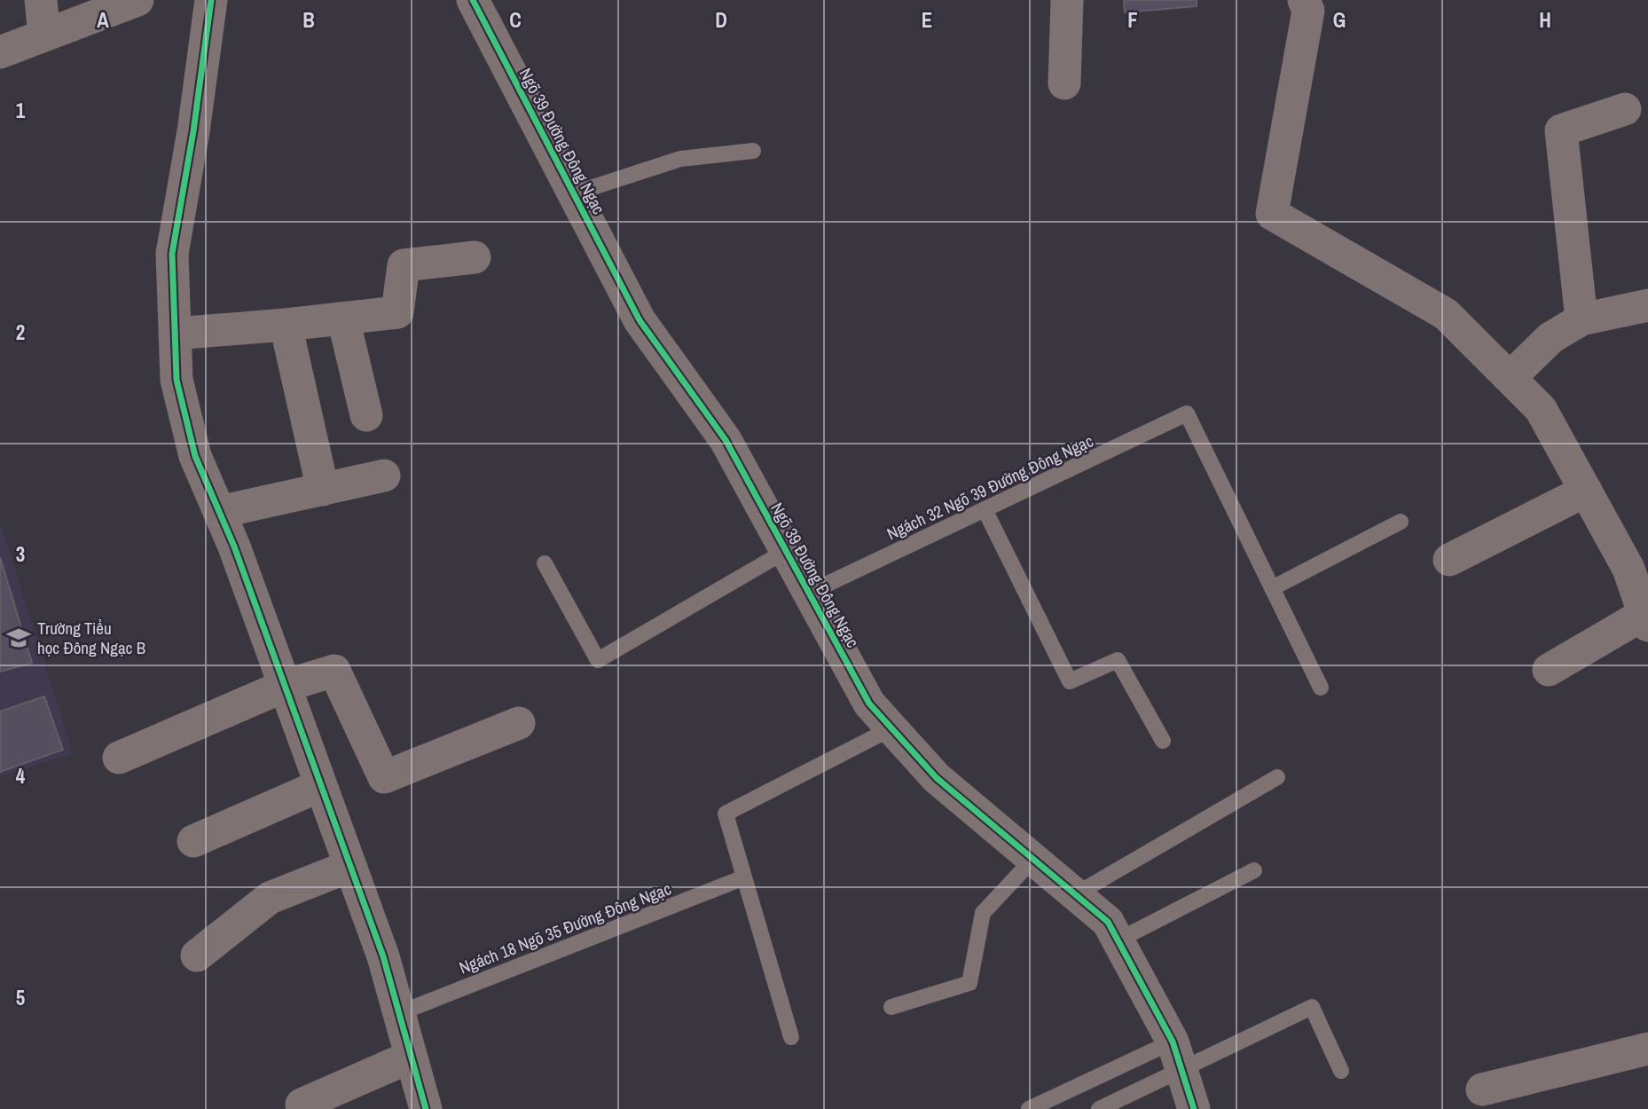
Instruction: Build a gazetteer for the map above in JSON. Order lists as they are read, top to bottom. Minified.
{"streets":{"street":["Ngõ 39 Đường Đông Ngạc"],"lane":["Ngách 32 Ngõ 39 Đường Đông Ngạc","Ngách 18 Ngõ 35 Đường Đông Ngạc"]},"crossings":[["Ngõ 39 Đường Đông Ngạc","Ngách 32 Ngõ 39 Đường Đông Ngạc"]],"places":{"school or university":["Trường Tiểu học Đông Ngạc B"]},"grid":{"columns":["A","B","C","D","E","F","G","H"],"rows":["1","2","3","4","5"]}}
